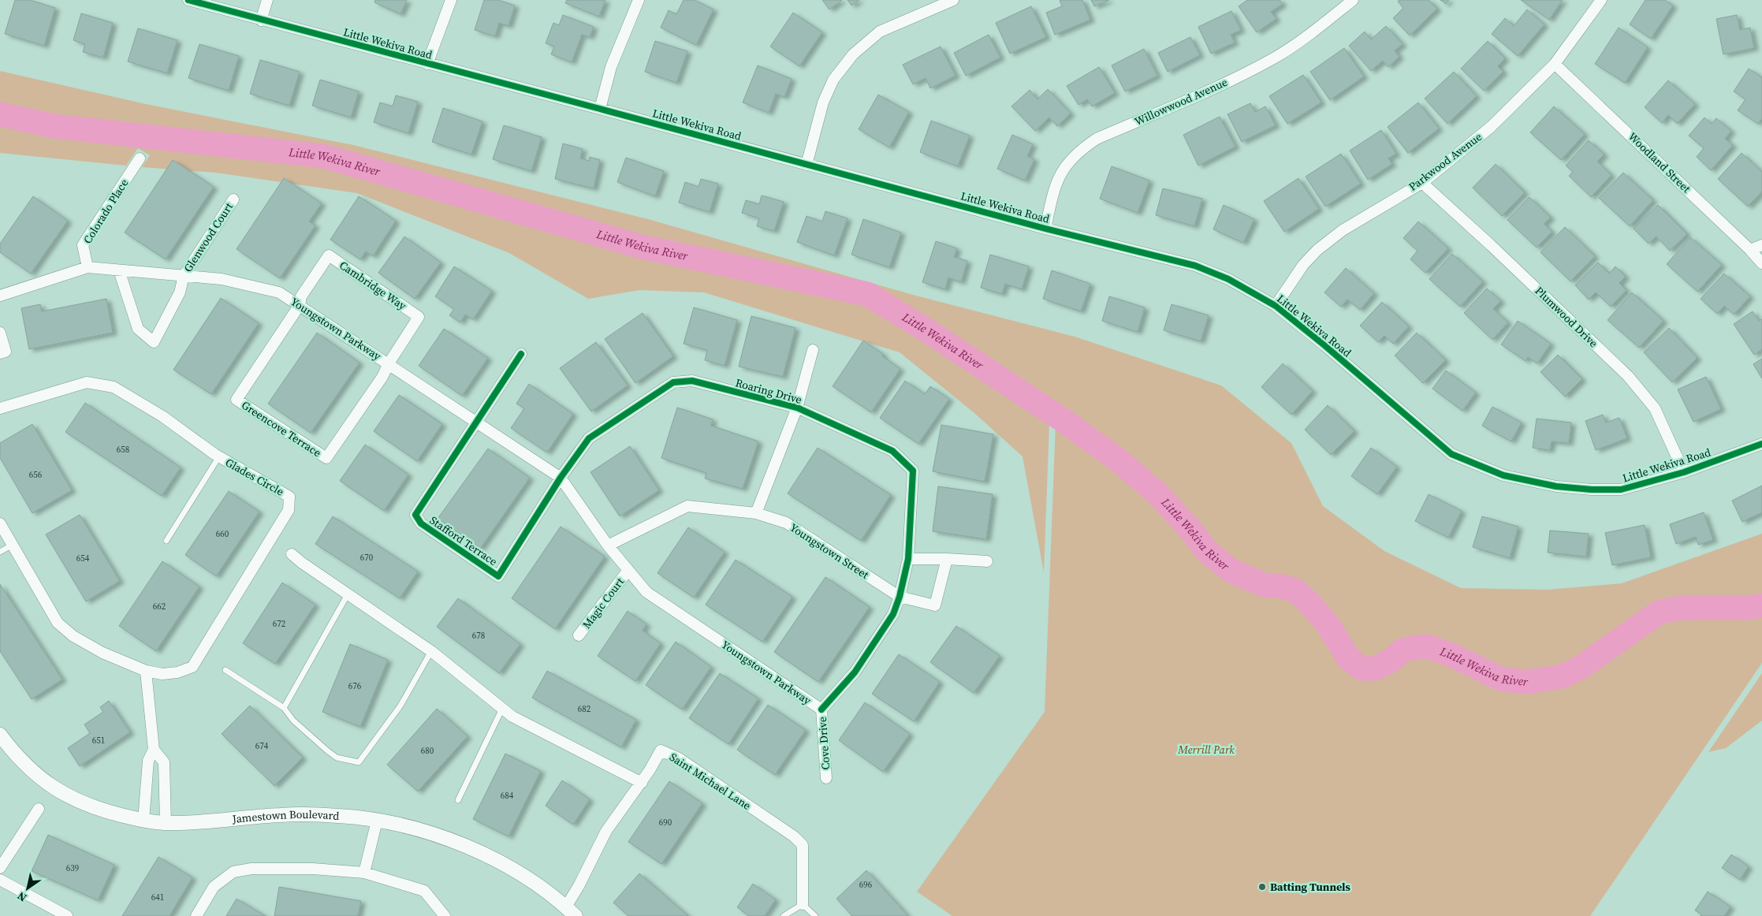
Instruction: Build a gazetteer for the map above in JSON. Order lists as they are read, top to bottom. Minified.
{"streets":{"street":["Little Wekiva Road","Willowwood Avenue","Parkwood Avenue","Woodland Street","Colorado Place","Glenwood Court","Cambridge Way","Plumwood Drive","Youngstown Parkway","Roaring Drive","Greencove Terrace","Glades Circle","Stafford Terrace","Youngstown Street","Magic Court","Cove Drive","Saint Michael Lane","Jamestown Boulevard"]},"crossings":[["Little Wekiva Road","Willowwood Avenue"],["Little Wekiva Road","Parkwood Avenue"],["Little Wekiva Road","Plumwood Drive"],["Parkwood Avenue","Woodland Street"],["Parkwood Avenue","Plumwood Drive"],["Colorado Place","Youngstown Parkway"],["Glenwood Court","Youngstown Parkway"],["Cambridge Way","Youngstown Parkway"],["Cambridge Way","Greencove Terrace"],["Youngstown Parkway","Roaring Drive"],["Youngstown Parkway","Greencove Terrace"],["Youngstown Parkway","Stafford Terrace"],["Youngstown Parkway","Youngstown Street"],["Youngstown Parkway","Magic Court"],["Youngstown Parkway","Cove Drive"],["Roaring Drive","Stafford Terrace"],["Roaring Drive","Youngstown Street"],["Saint Michael Lane","Jamestown Boulevard"]],"water":["Little Wekiva River"],"parks":["Merrill Park"],"places":["Batting Tunnels"],"house_numbers":["658","656","660","670","654","662","672","678","676","682","651","674","680","684","690","639","696","641"],"north":"bottom left"}
